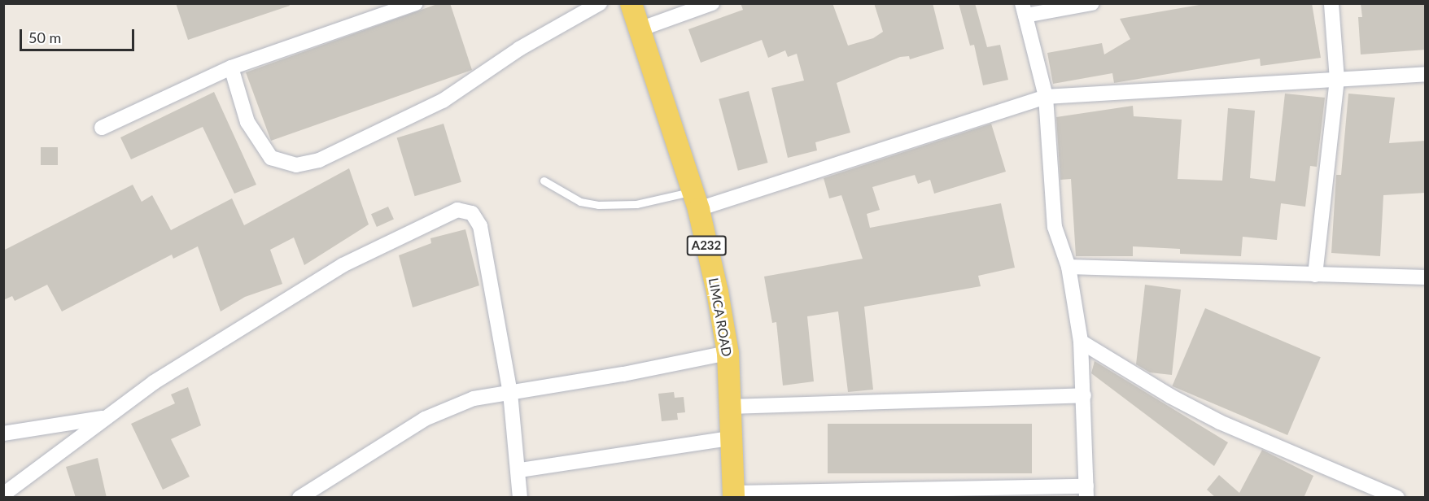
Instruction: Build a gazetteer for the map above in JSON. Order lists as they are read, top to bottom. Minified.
{"streets":{"main road":["A232","LIMCA ROAD"]},"scale_bar":"50 m"}
